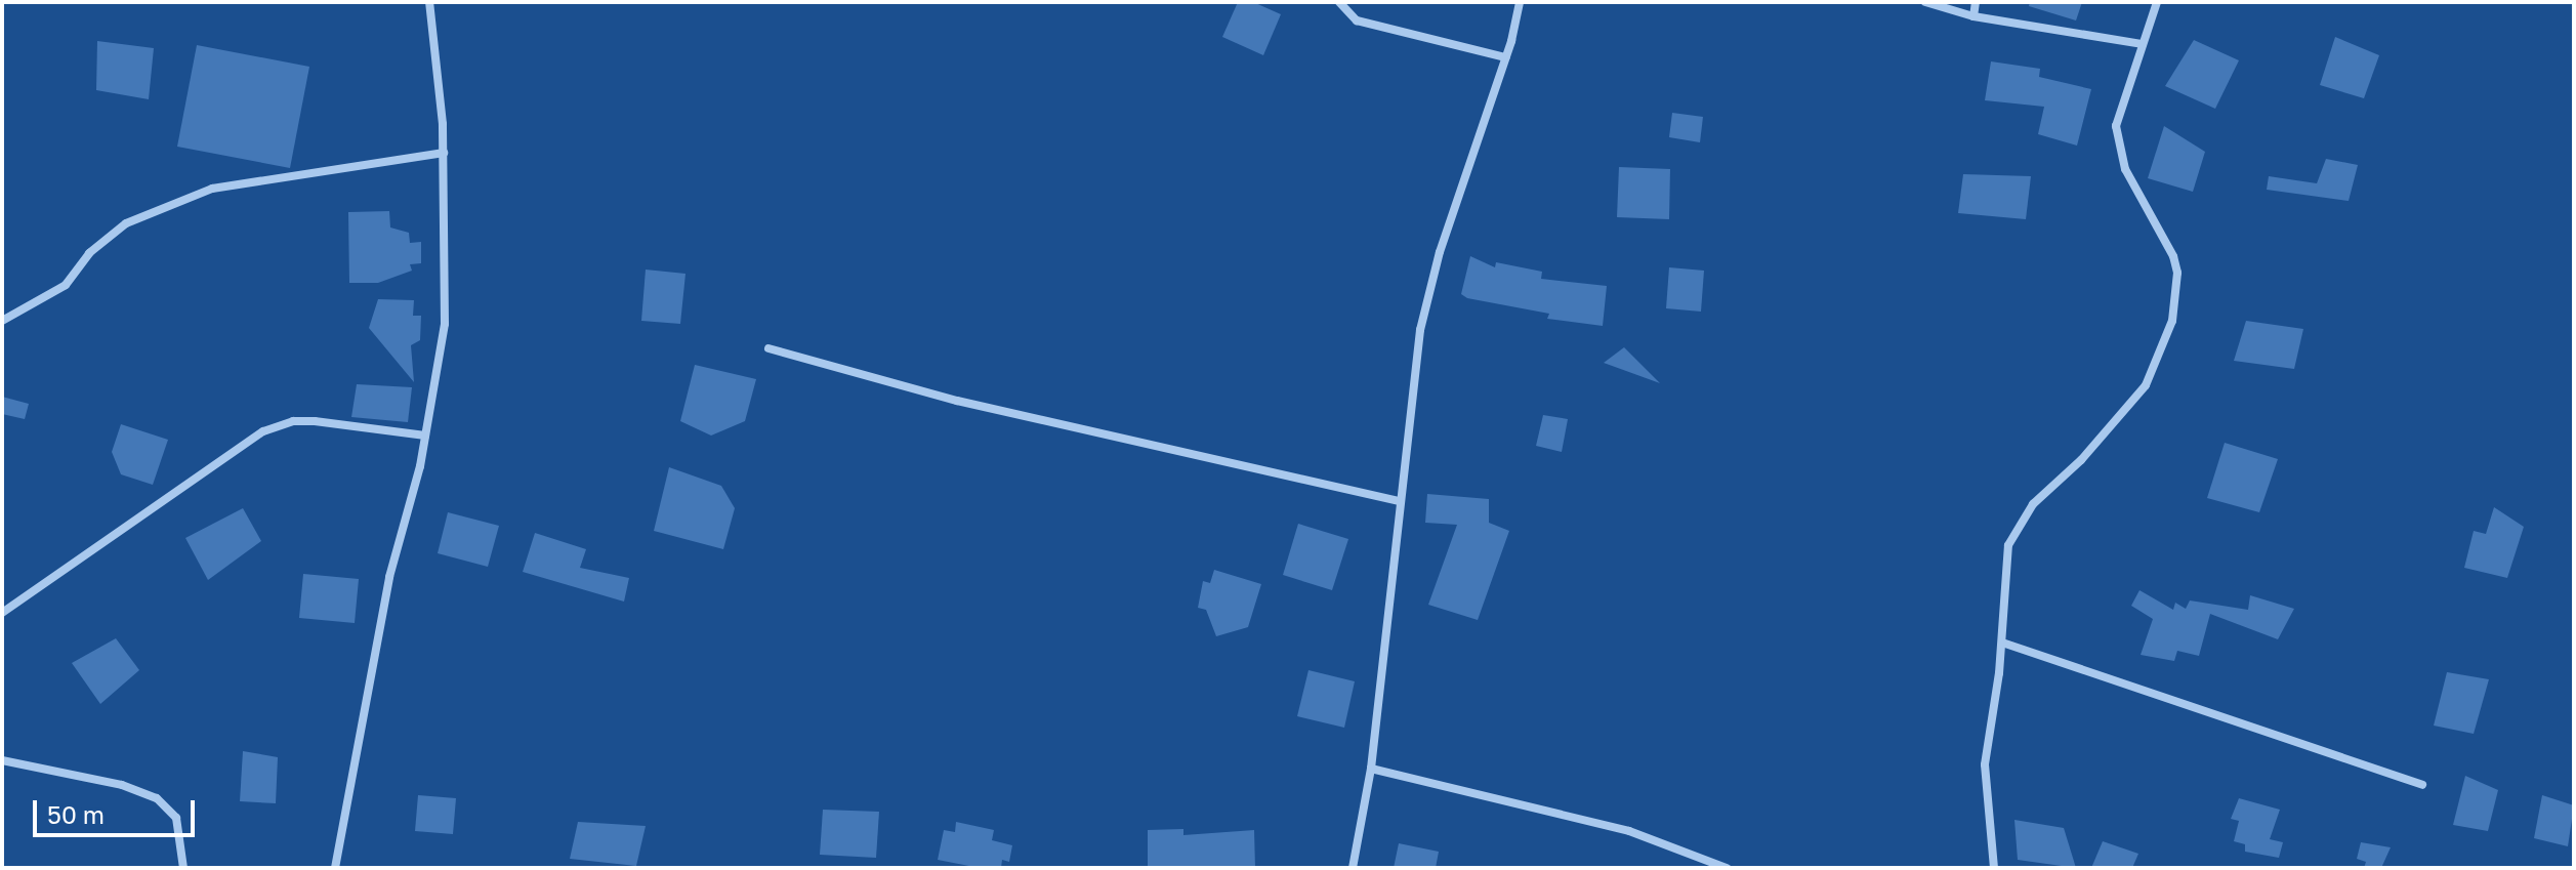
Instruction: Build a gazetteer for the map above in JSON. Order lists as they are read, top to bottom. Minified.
{"scale_bar":"50 m"}
